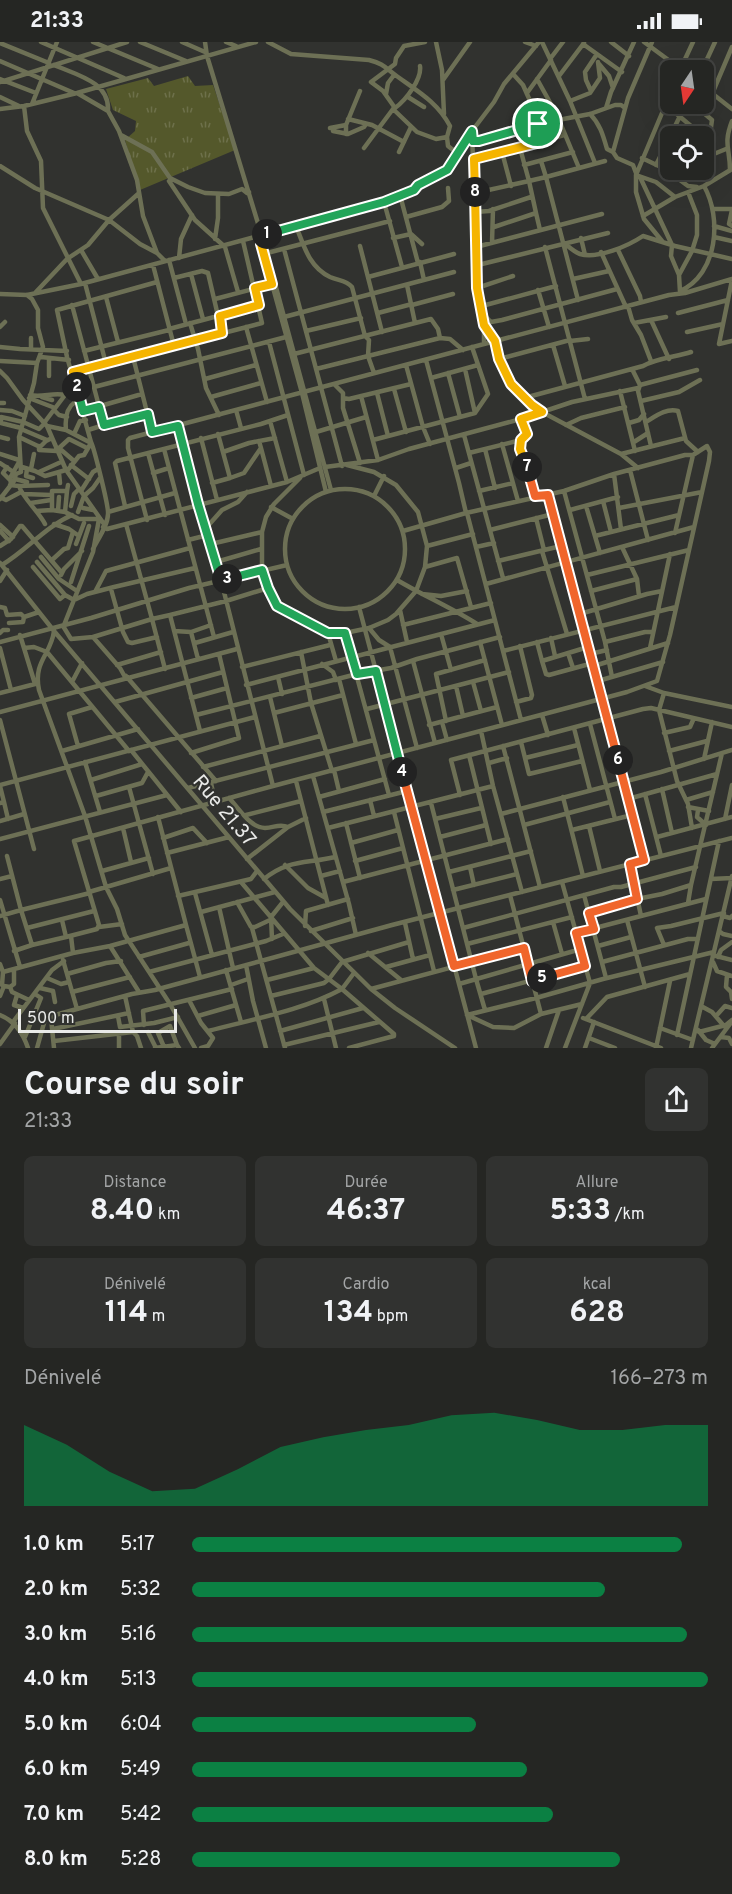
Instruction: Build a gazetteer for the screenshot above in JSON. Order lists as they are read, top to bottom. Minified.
{"streets":{"street":["Rue 21.37"]},"scale_bar":"500 m","north":"bottom","page":{"status":"21:33","pins":["8","1","2","7","3","6","4","5"],"scale":"500 m","heading":["Course du soir","21:33"],"stats":[["Distance","8.40 km"],["Durée","46:37"],["Allure","5:33 /km"],["Dénivelé","114 m"],["Cardio","134 bpm"],["kcal","628"]],"chart":["Dénivelé","166–273 m"],"list":[{"name":"1.0 km","note":"5:17"},{"name":"2.0 km","note":"5:32"},{"name":"3.0 km","note":"5:16"},{"name":"4.0 km","note":"5:13"},{"name":"5.0 km","note":"6:04"},{"name":"6.0 km","note":"5:49"},{"name":"7.0 km","note":"5:42"},{"name":"8.0 km","note":"5:28"}]}}
